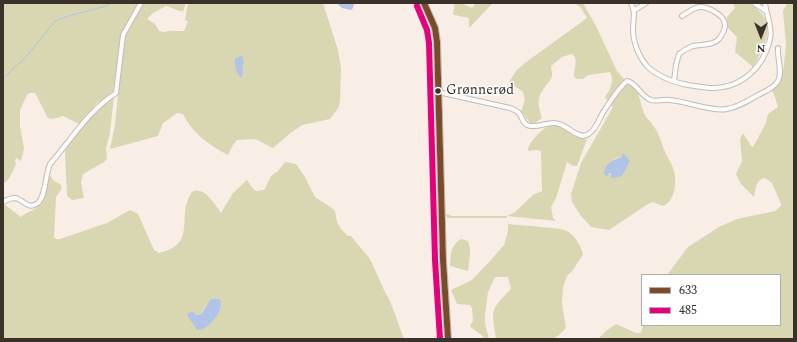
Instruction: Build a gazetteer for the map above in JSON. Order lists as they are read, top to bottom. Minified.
{"places":["Grønnerød"],"lines":["transit line 633","transit line 485"],"legend":["633","485"],"north":"bottom"}
